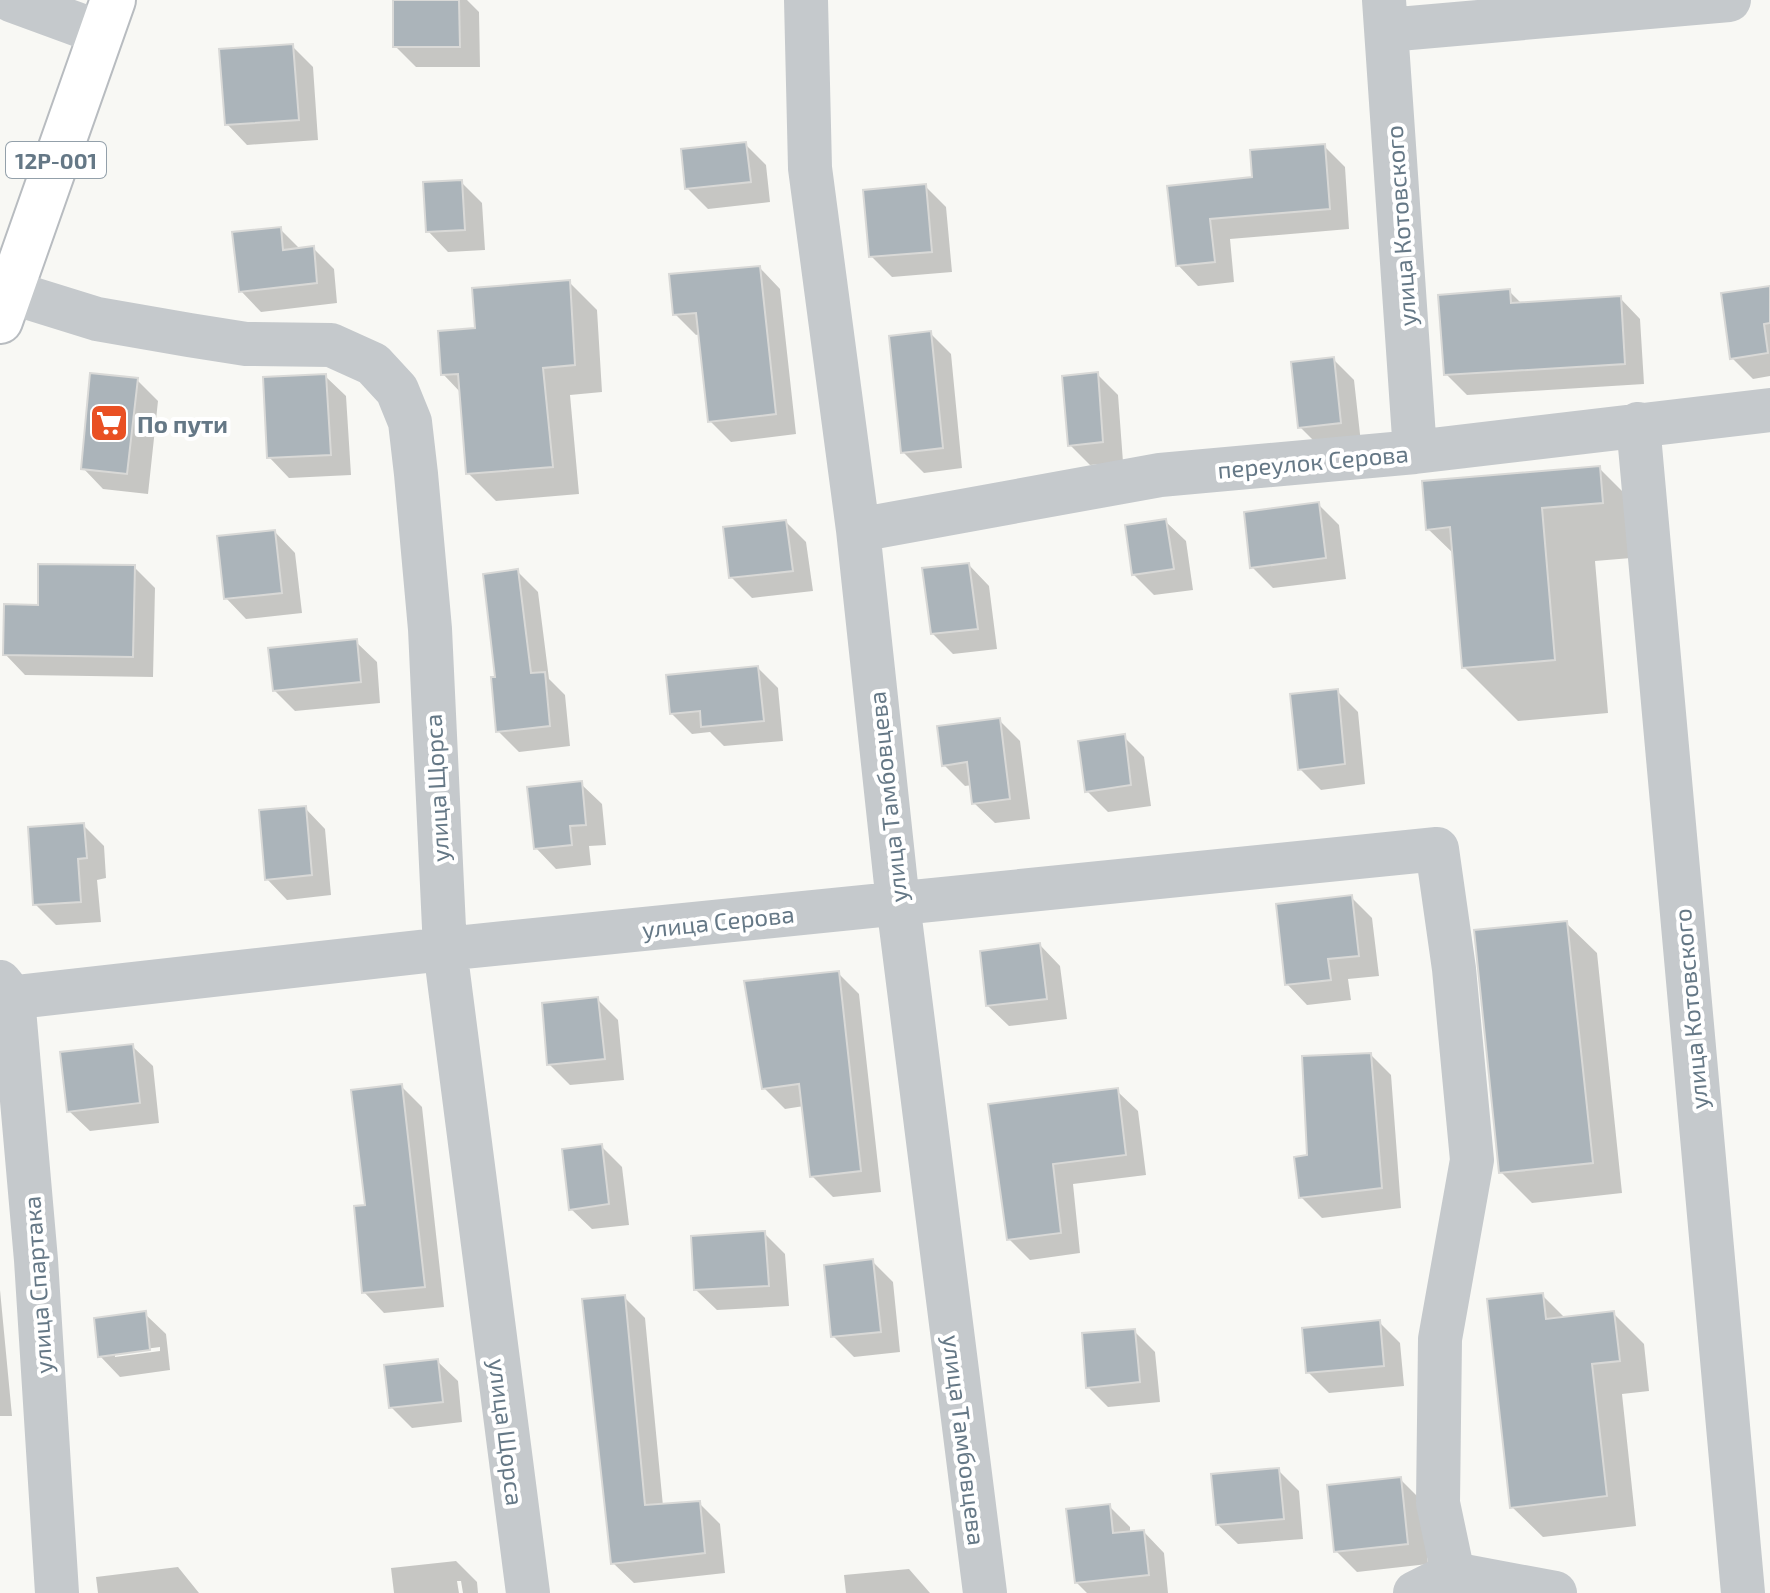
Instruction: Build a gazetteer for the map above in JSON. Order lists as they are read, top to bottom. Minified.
{"streets":{"main road":["12Р-001"],"street":["улица Котовского","переулок Серова","улица Щорса","улица Тамбовцева","улица Серова","улица Спартака"]},"crossings":[["12Р-001","улица Щорса"],["улица Котовского","переулок Серова"],["переулок Серова","улица Тамбовцева"],["улица Щорса","улица Серова"],["улица Тамбовцева","улица Серова"],["улица Серова","улица Спартака"]],"places":{"supermarket":["По пути"]}}
